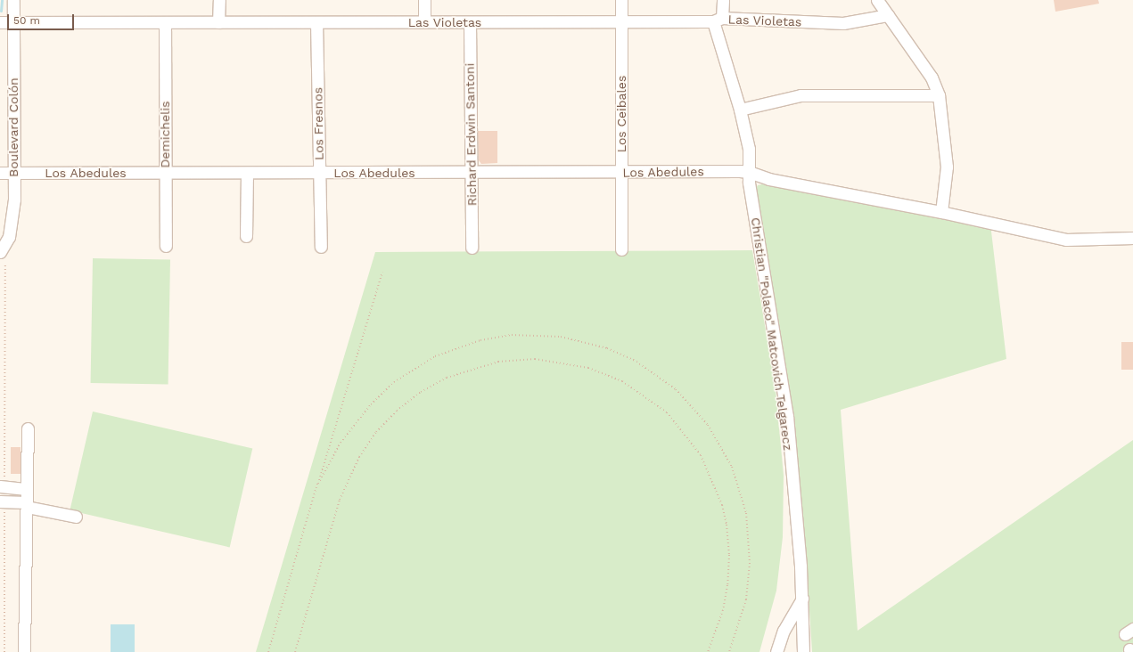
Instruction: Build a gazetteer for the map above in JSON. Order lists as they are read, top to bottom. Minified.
{"streets":{"street":["Las Violetas","Los Ceibales","Los Fresnos","Boulevard Colón","Demichelis","Richard Erdwin Santoni","Los Abedules","Christian \"Polaco\" Matcovich Telgarecz"]},"crossings":[["Las Violetas","Los Ceibales"],["Las Violetas","Los Fresnos"],["Las Violetas","Boulevard Colón"],["Las Violetas","Demichelis"],["Las Violetas","Richard Erdwin Santoni"],["Las Violetas","Christian \"Polaco\" Matcovich Telgarecz"],["Los Ceibales","Los Abedules"],["Los Fresnos","Los Abedules"],["Boulevard Colón","Los Abedules"],["Demichelis","Los Abedules"],["Richard Erdwin Santoni","Los Abedules"],["Los Abedules","Christian \"Polaco\" Matcovich Telgarecz"]],"scale_bar":"50 m"}
